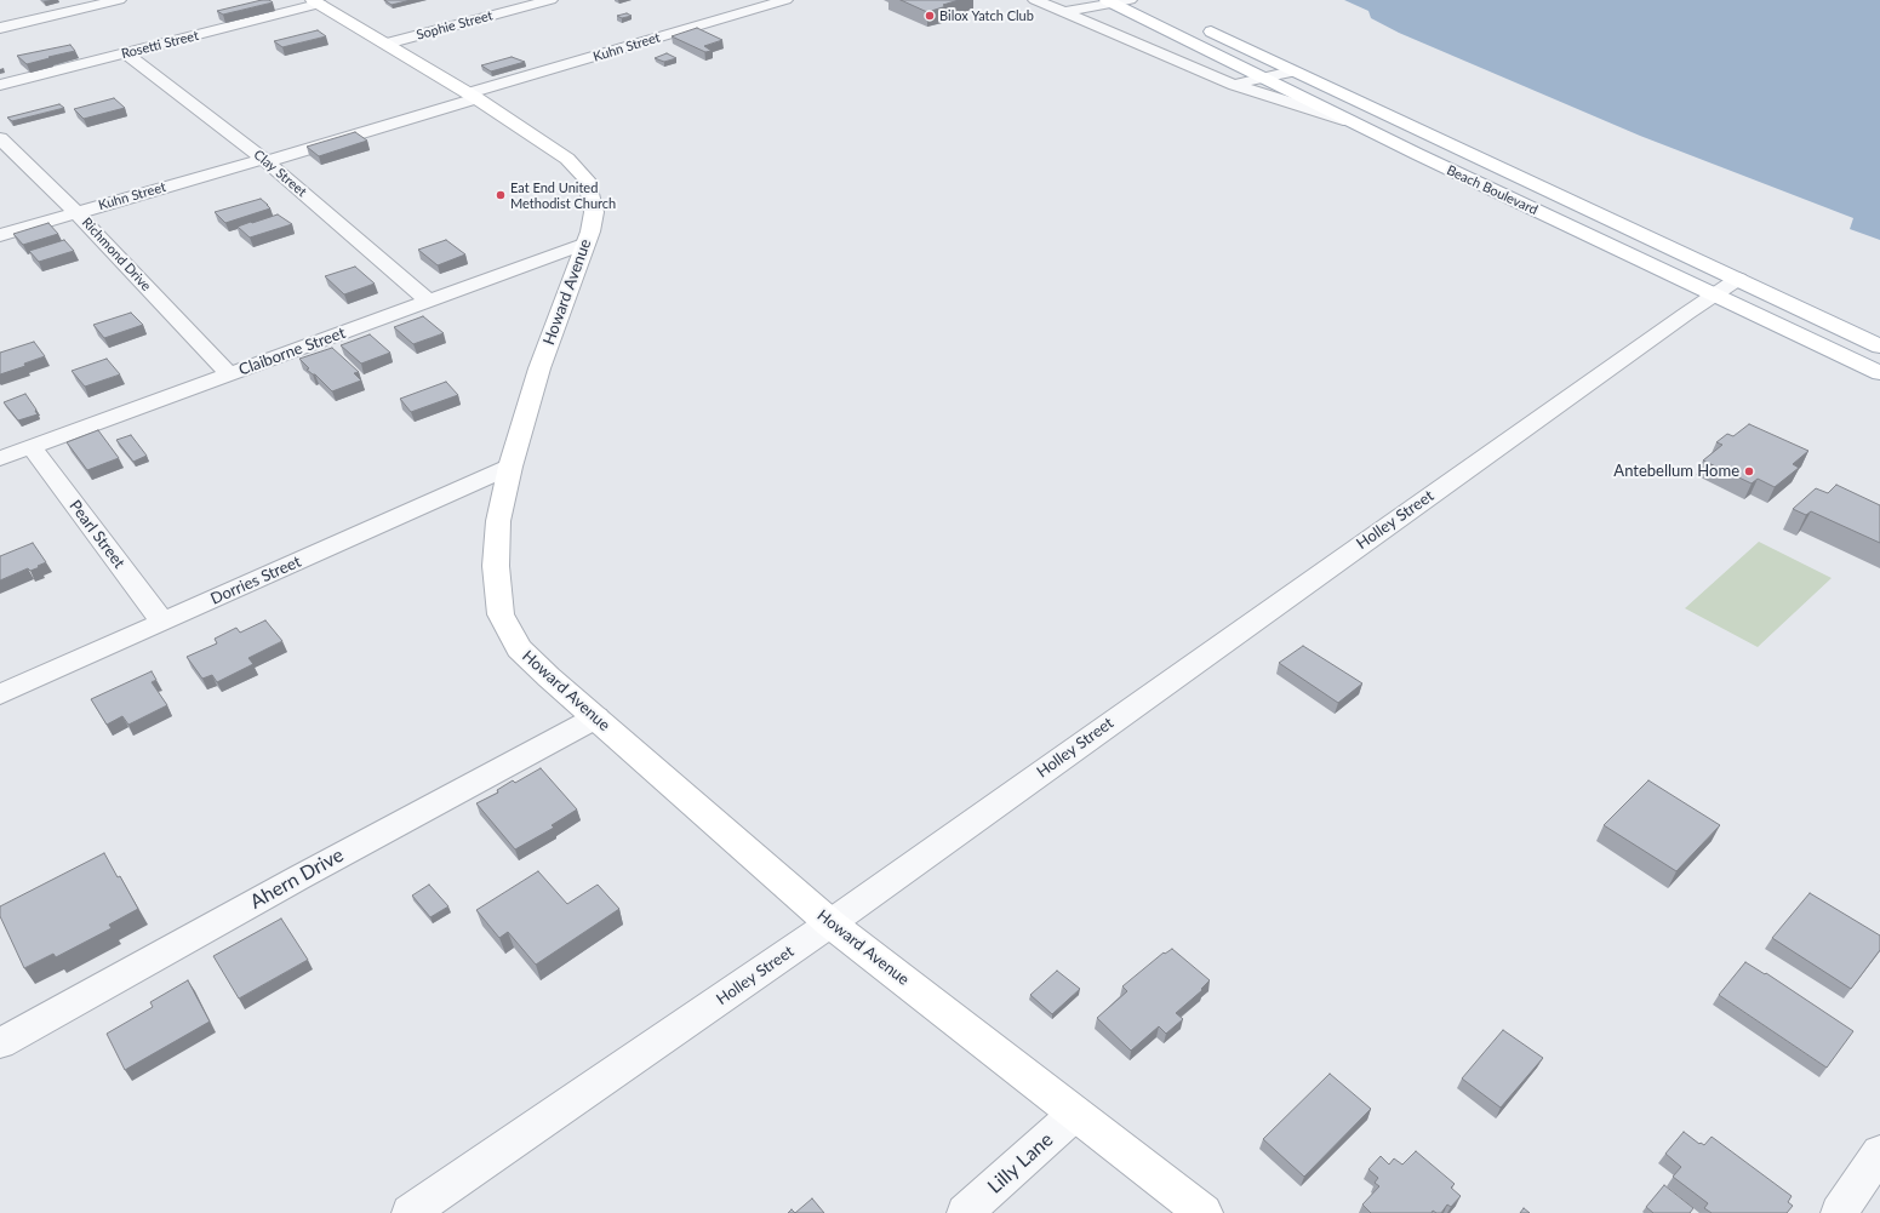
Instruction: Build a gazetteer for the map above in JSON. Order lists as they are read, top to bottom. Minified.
{"streets":{"main road":["Beach Boulevard","Howard Avenue"],"street":["Sophie Street","Rosetti Street","Kuhn Street","Clay Street","Richmond Drive","Claiborne Street","Holley Street","Pearl Street","Dorries Street","Ahern Drive","Lilly Lane"]},"crossings":[["Sophie Street","Howard Avenue"],["Rosetti Street","Clay Street"],["Rosetti Street","Howard Avenue"],["Kuhn Street","Clay Street"],["Kuhn Street","Richmond Drive"],["Kuhn Street","Howard Avenue"],["Clay Street","Claiborne Street"],["Beach Boulevard","Holley Street"],["Richmond Drive","Claiborne Street"],["Howard Avenue","Claiborne Street"],["Howard Avenue","Holley Street"],["Howard Avenue","Dorries Street"],["Howard Avenue","Ahern Drive"],["Howard Avenue","Lilly Lane"],["Claiborne Street","Pearl Street"],["Pearl Street","Dorries Street"]],"places":["Bilox Yatch Club","Eat End United Methodist Church","Antebellum Home"]}
